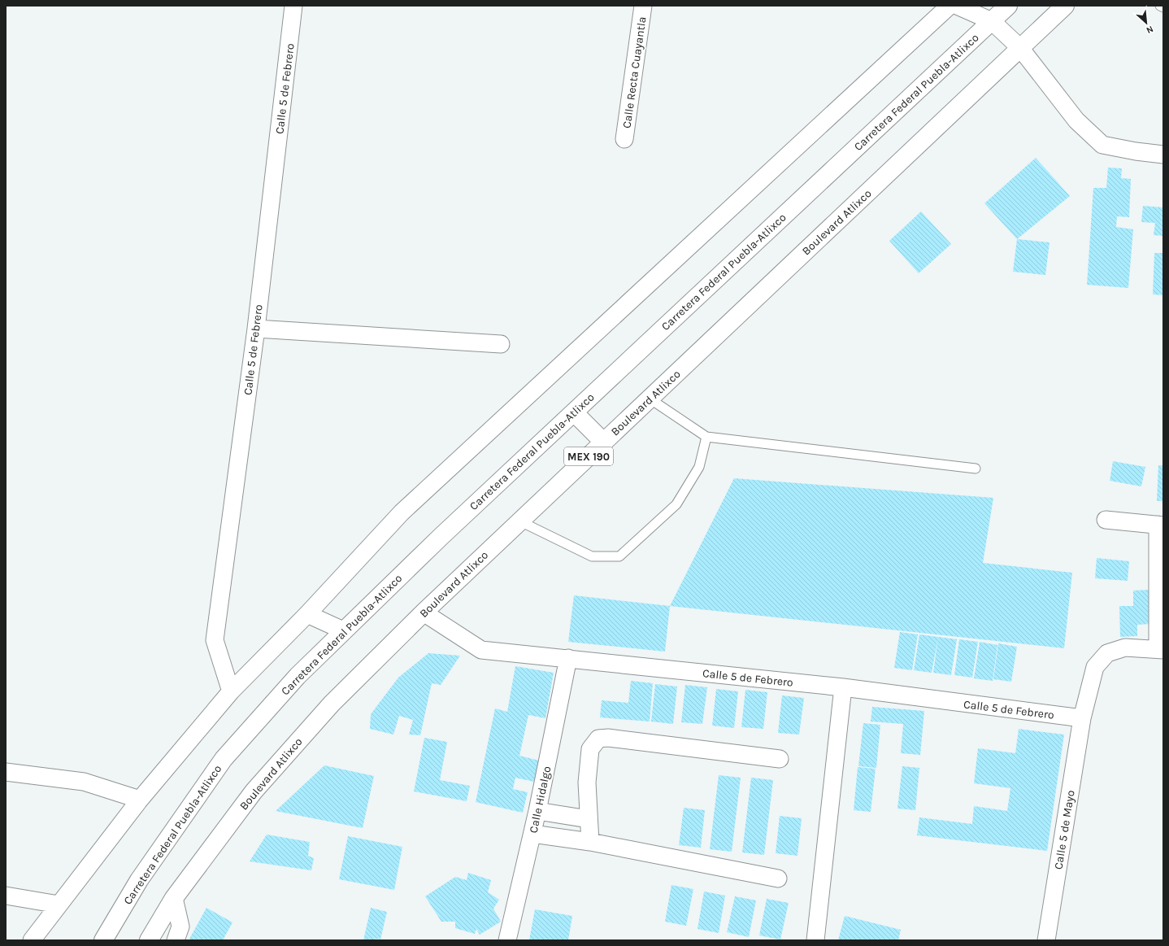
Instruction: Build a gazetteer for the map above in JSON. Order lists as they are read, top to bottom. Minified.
{"streets":{"main road":["Carretera Federal Puebla-Atlixco","Boulevard Atlixco","MEX 190"],"street":["Calle Recta Cuayantla","Calle 5 de Febrero","Calle Hidalgo","Calle 5 de Mayo"]},"crossings":[["Calle 5 de Febrero","Boulevard Atlixco"],["Calle 5 de Febrero","Calle Hidalgo"],["Calle 5 de Febrero","Calle 5 de Mayo"]],"north":"bottom right"}
